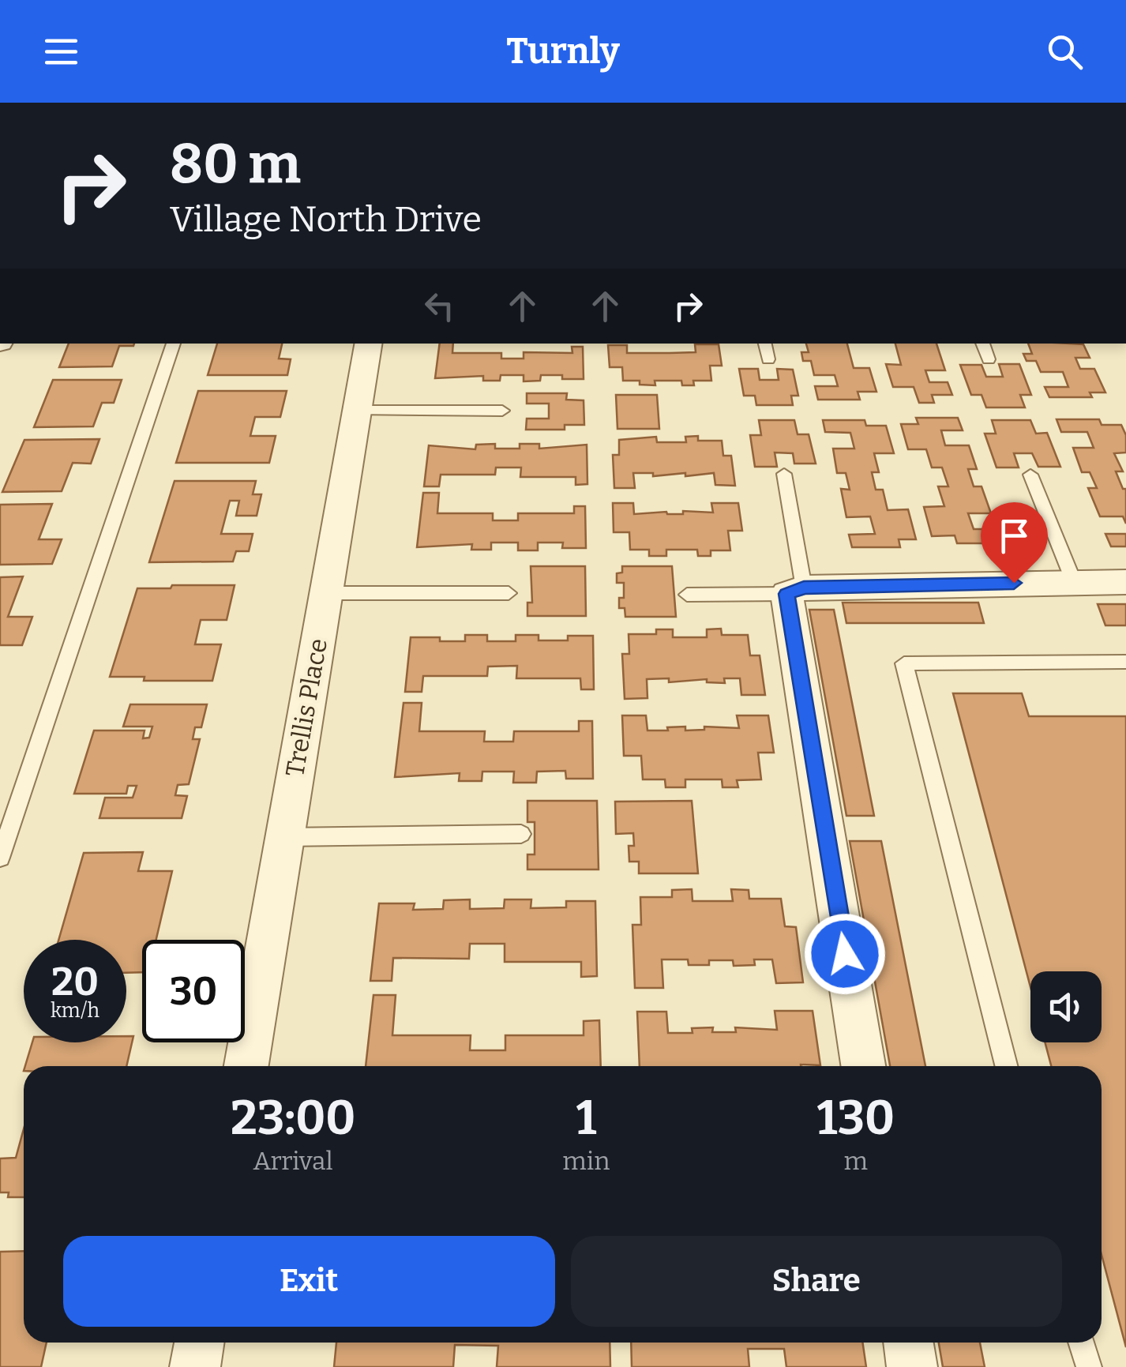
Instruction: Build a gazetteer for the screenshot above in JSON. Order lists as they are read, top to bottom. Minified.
{"streets":{"street":["Trellis Place"]},"page":{"header":"Turnly","turn":["80 m","Village North Drive"],"speed":"20 km/h","limit":"30","eta":["23:00","Arrival","1","min","130","m"],"buttons":["Exit","Share"]}}
